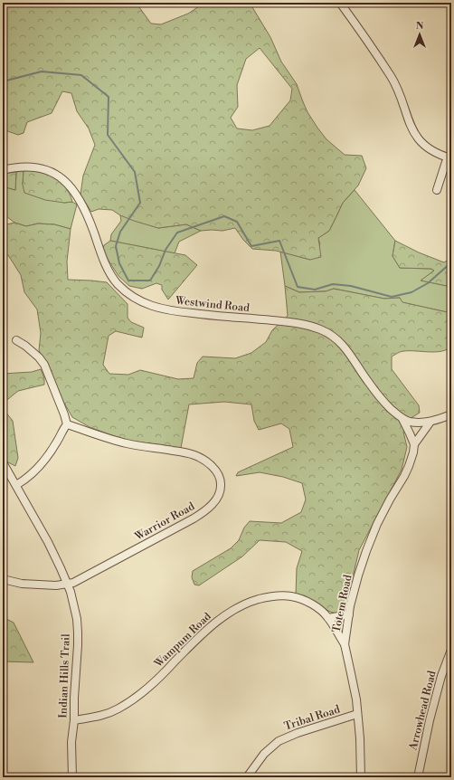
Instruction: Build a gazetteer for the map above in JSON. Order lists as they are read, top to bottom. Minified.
{"streets":{"street":["Westwind Road","Warrior Road","Totem Road","Wampum Road","Indian Hills Trail","Arrowhead Road","Tribal Road"]},"crossings":[["Warrior Road","Indian Hills Trail"],["Totem Road","Wampum Road"],["Totem Road","Tribal Road"],["Wampum Road","Indian Hills Trail"]],"north":"top"}
